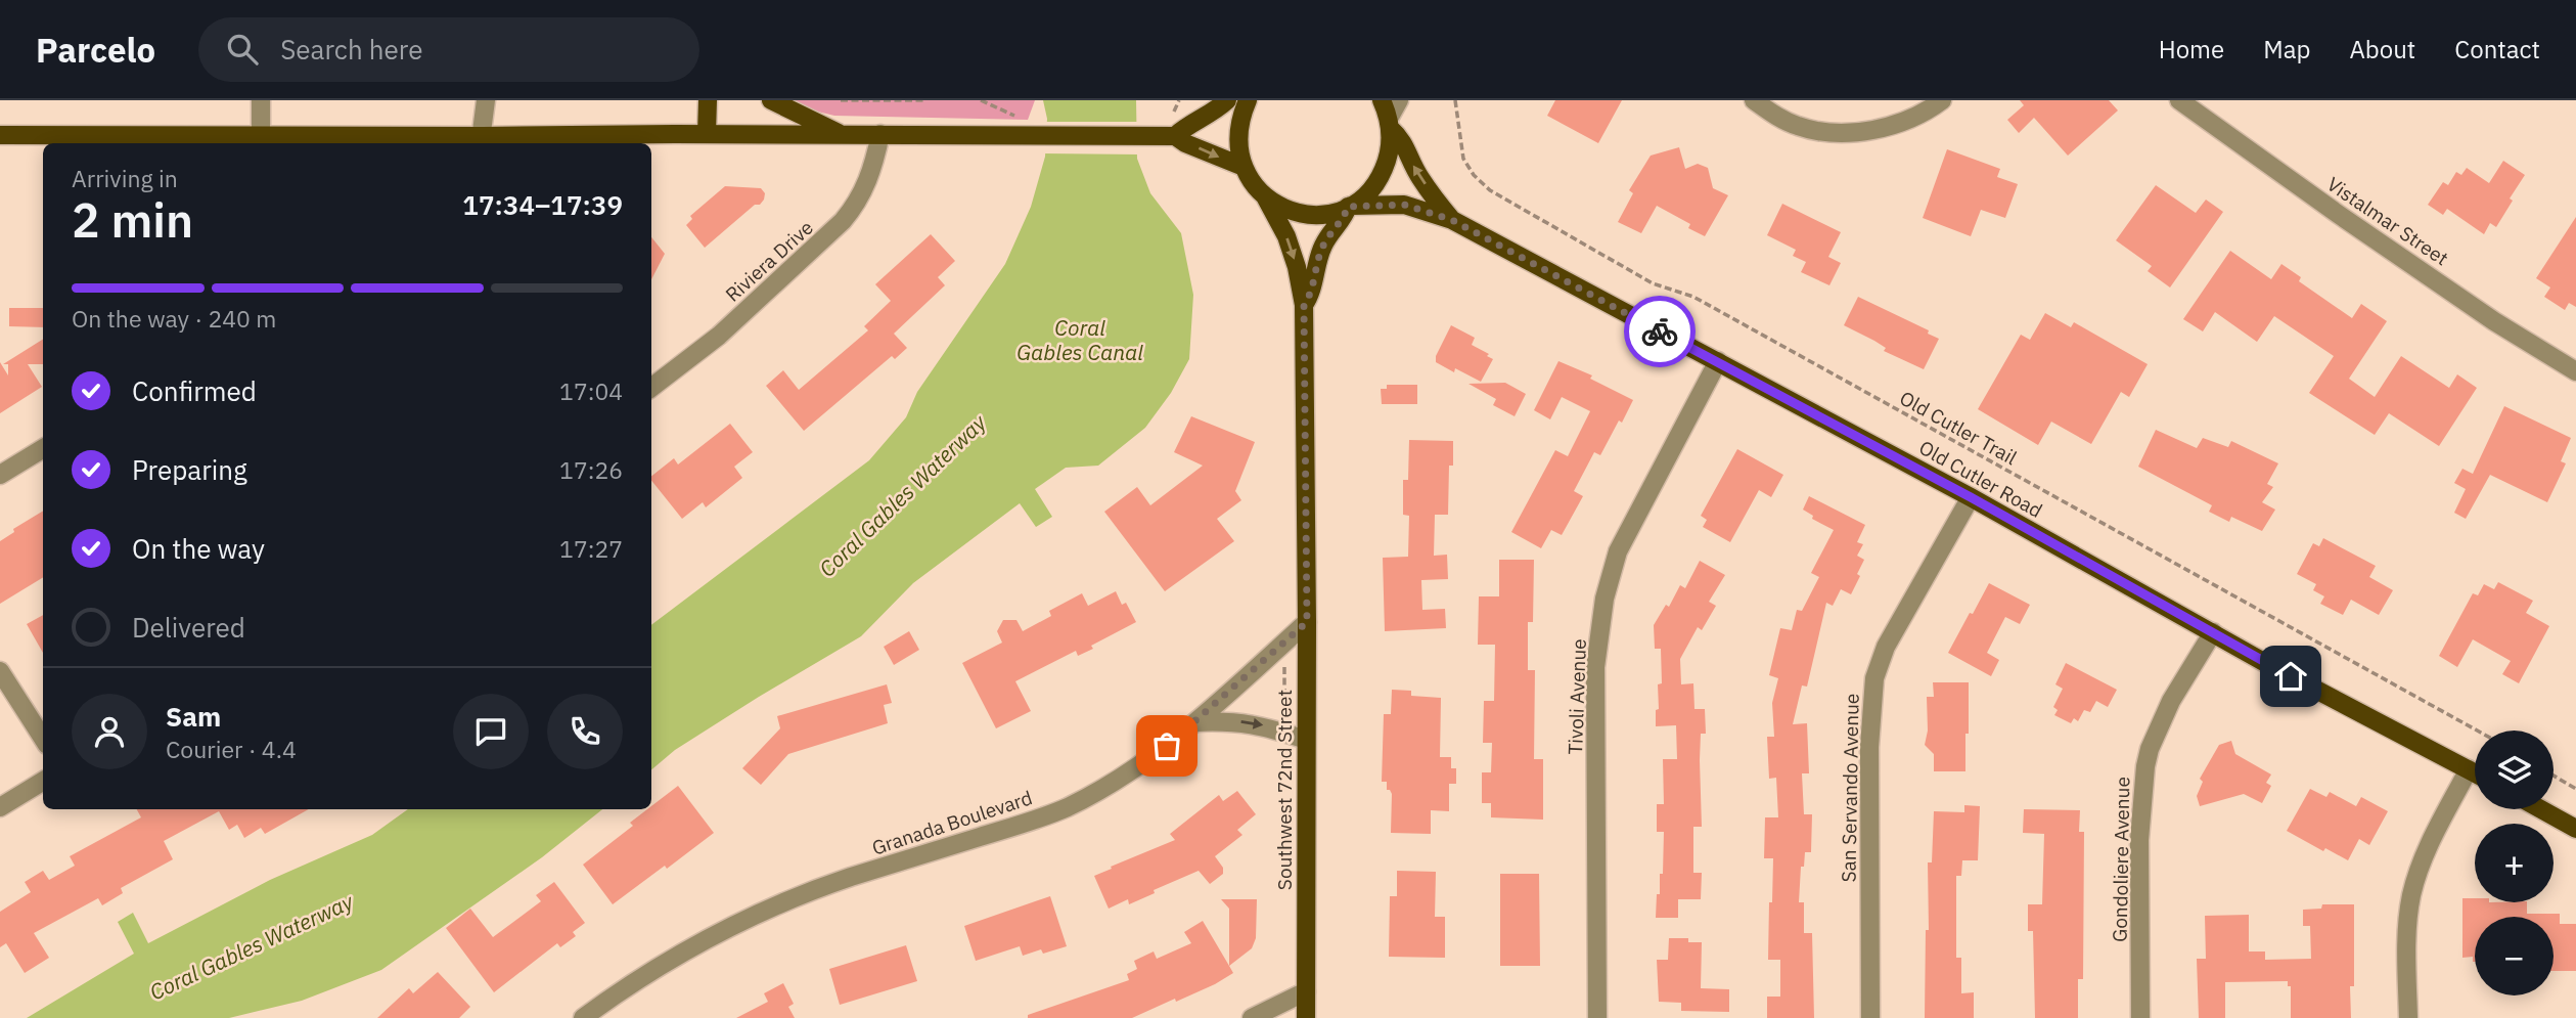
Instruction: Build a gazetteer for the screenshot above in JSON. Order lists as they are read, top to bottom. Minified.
{"streets":{"main road":["Old Cutler Road","Southwest 72nd Street"],"street":["Vistalmar Street","Riviera Drive","Tivoli Avenue","San Servando Avenue","Granada Boulevard","Gondoliere Avenue"],"path":["Old Cutler Trail"]},"crossings":[["Old Cutler Road","Tivoli Avenue"],["Old Cutler Road","San Servando Avenue"],["Old Cutler Road","Southwest 72nd Street"],["Old Cutler Road","Gondoliere Avenue"],["Southwest 72nd Street","Granada Boulevard"]],"water":["Coral Gables Canal","Coral Gables Waterway"],"page":{"header":"Parcelo","search":"Search here","nav":["Home","Map","About","Contact"],"heading":["2 min","Arriving in","17:34–17:39"],"panel":["Sam","Courier · 4.4"],"bar":"On the way · 240 m","list":[["Confirmed","17:04"],["Preparing","17:26"],["On the way","17:27"],"Delivered"],"map_buttons":["+","−"]}}
